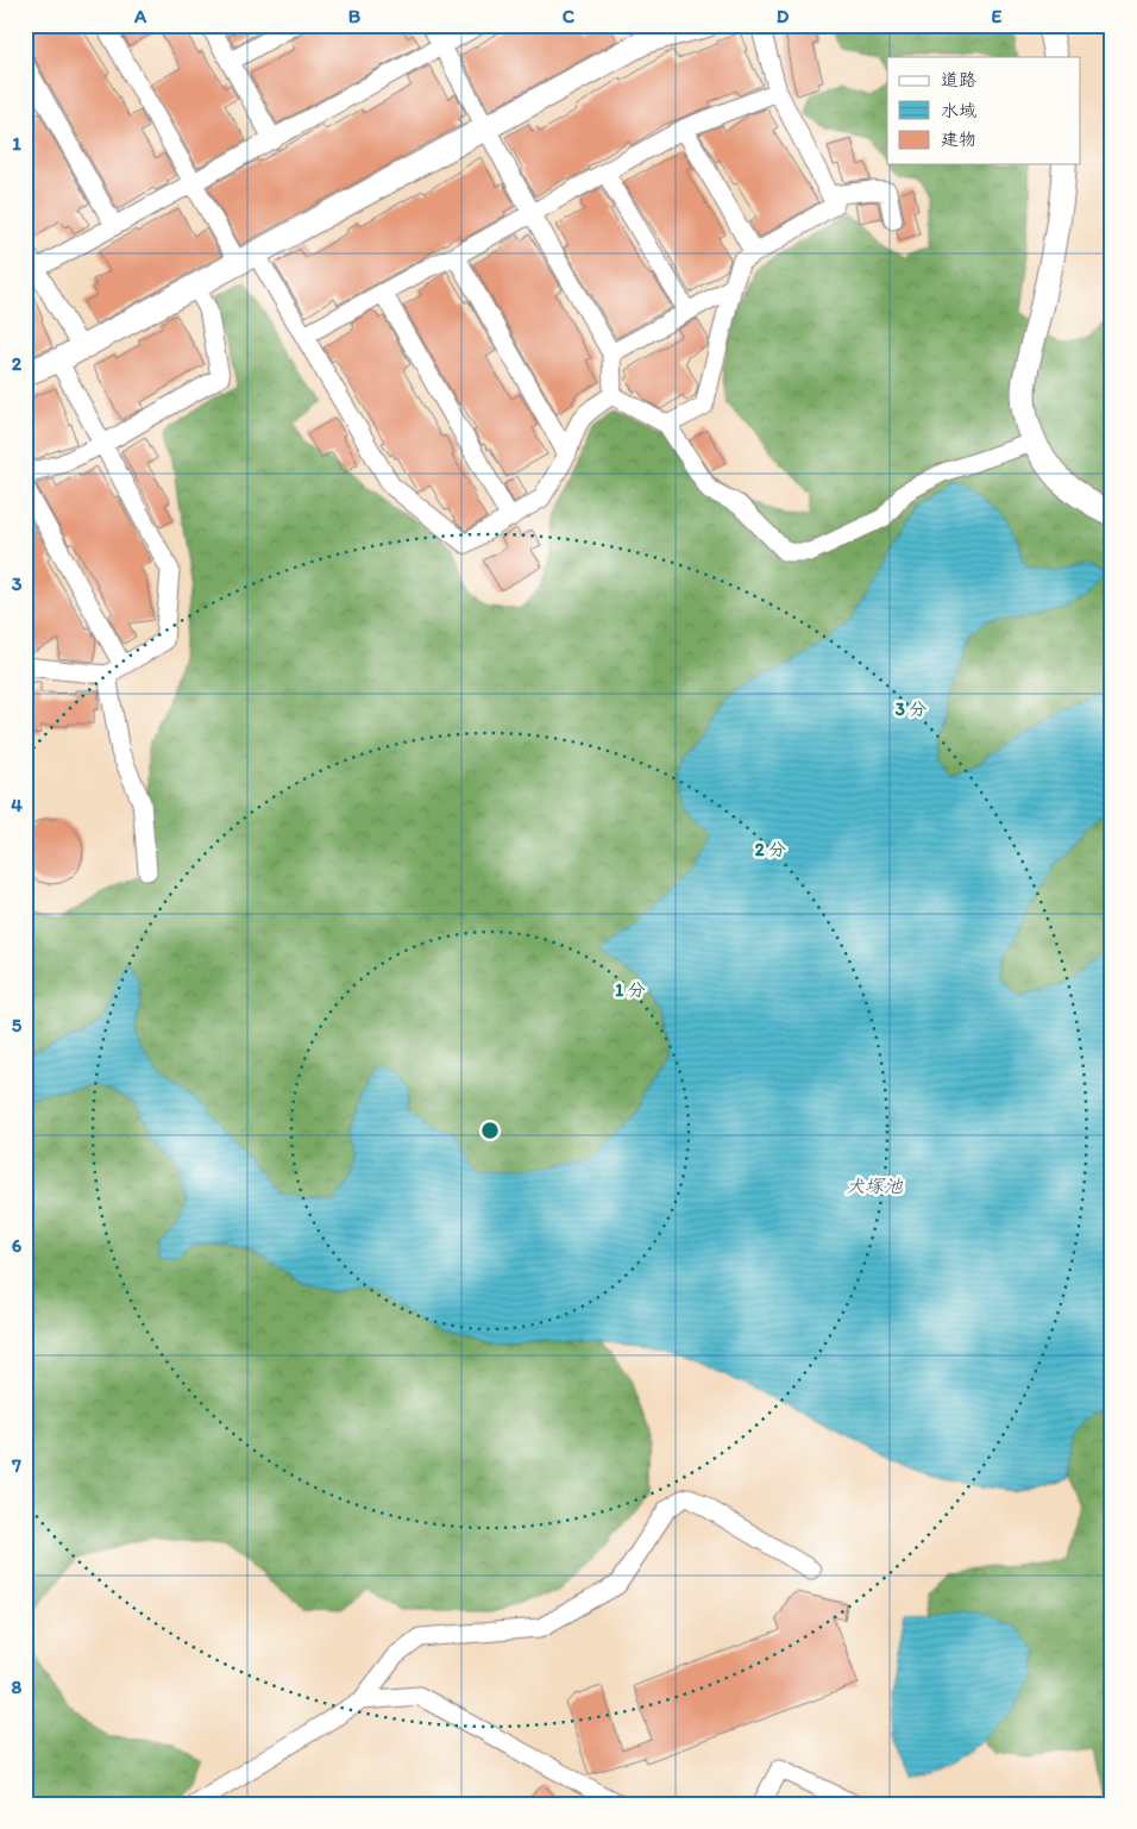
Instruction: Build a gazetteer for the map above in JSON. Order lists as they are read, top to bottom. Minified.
{"water":["犬塚池"],"legend":["道路","水域","建物"],"grid":{"columns":["A","B","C","D","E"],"rows":["1","2","3","4","5","6","7","8"]},"rings":["3 分","2 分","1 分"]}
